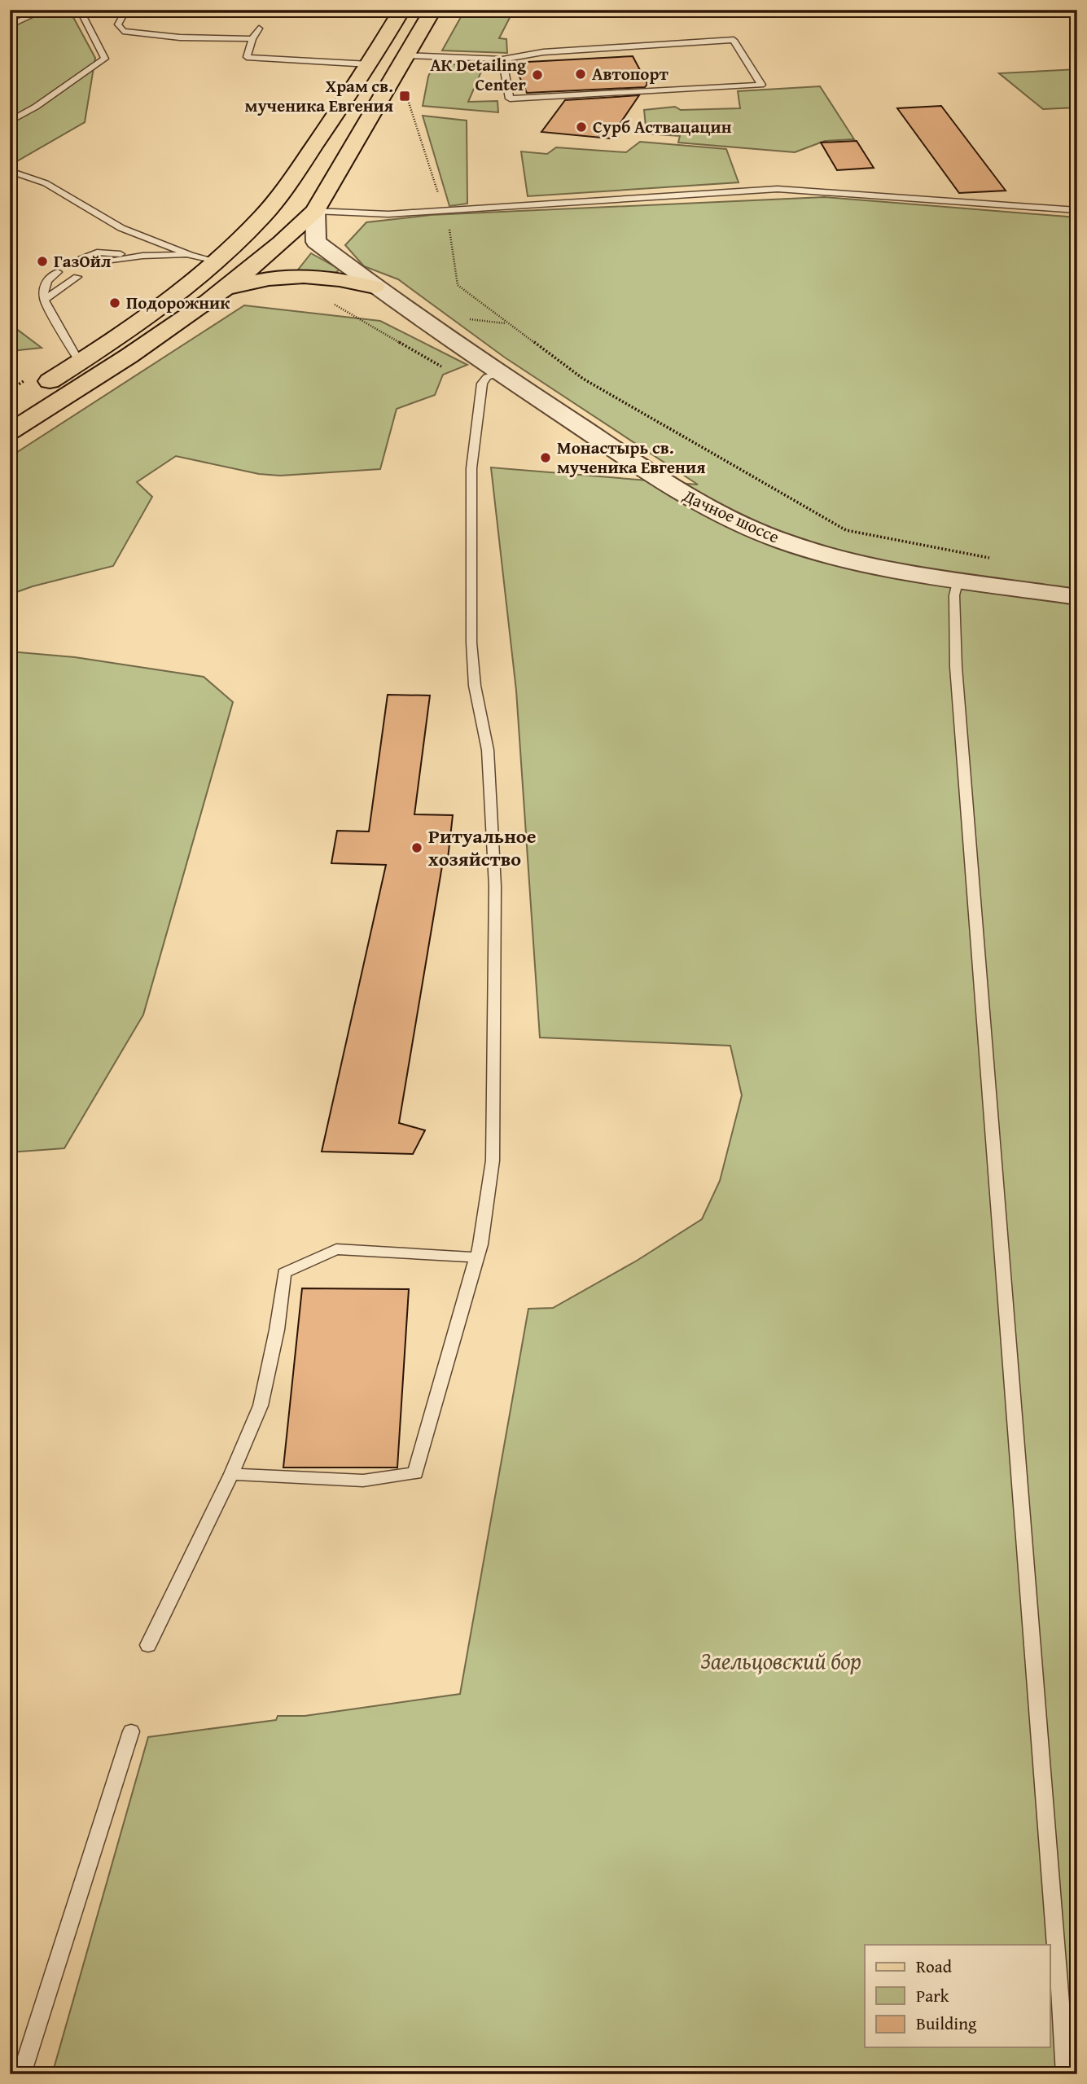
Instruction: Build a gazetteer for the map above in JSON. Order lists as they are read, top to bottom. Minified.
{"streets":{"street":["Дачное шоссе"]},"parks":["Заельцовский бор"],"places":{"other":["Автопорт","АК Detailing Center","Сурб Аствацацин","ГазОйл","Подорожник","Монастырь св. мученика Евгения","Ритуальное хозяйство"],"transit":["Храм св. мученика Евгения"]},"legend":["Road","Park","Building"]}
